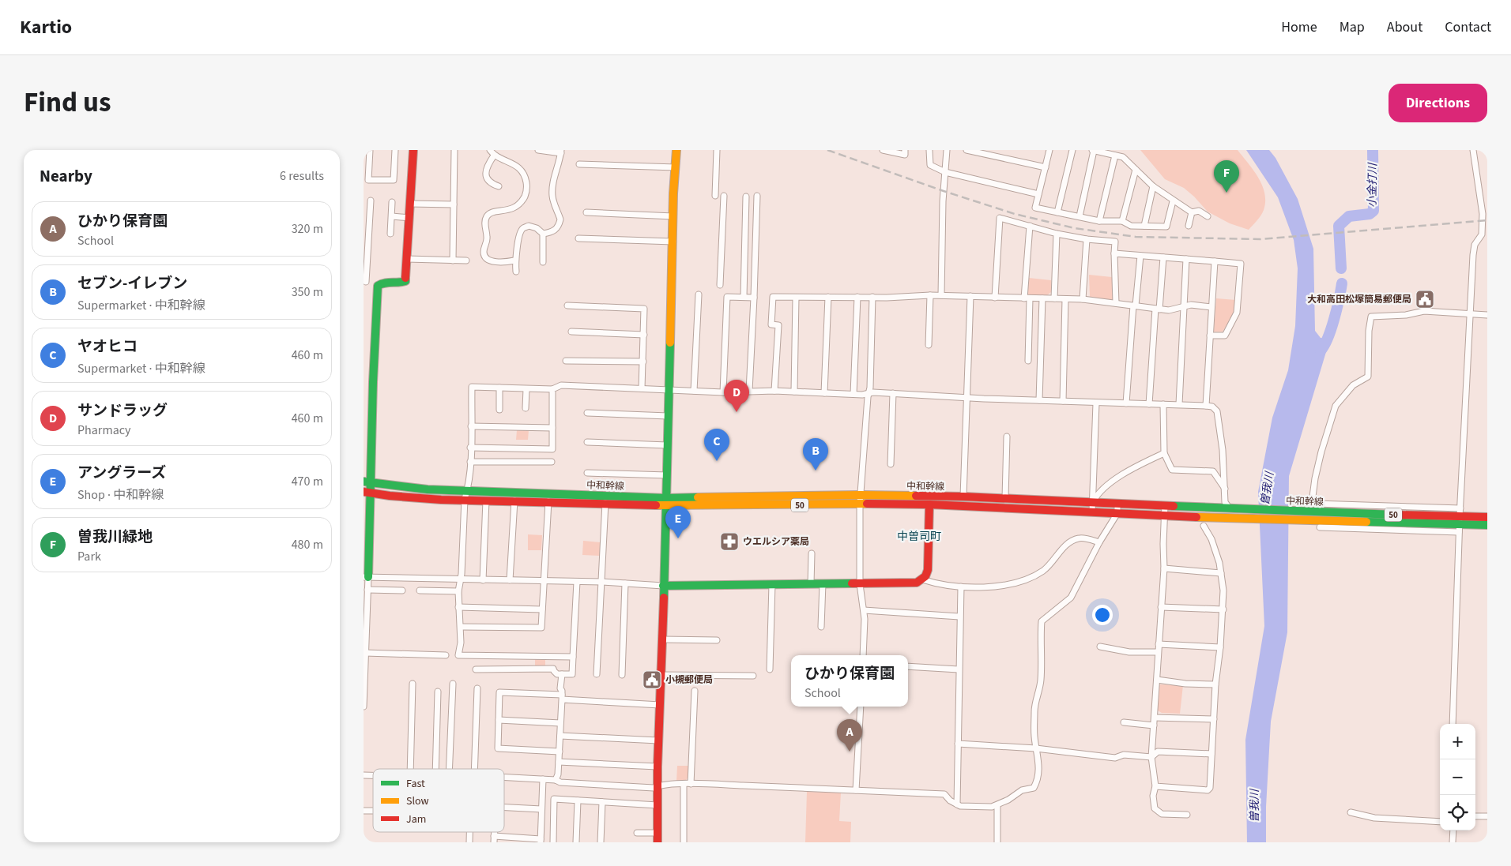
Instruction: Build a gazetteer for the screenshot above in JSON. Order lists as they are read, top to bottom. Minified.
{"streets":{"main road":["中和幹線","50"]},"districts":["中曽司町"],"water":["小金打川","曽我川"],"places":{"public building":["大和高田松塚簡易郵便局","小槻郵便局"],"pharmacy":["ウエルシア薬局"]},"legend":["Fast","Slow","Jam"],"page":{"header":"Kartio","nav":["Home","Map","About","Contact"],"title":"Find us","buttons":"Directions","heading":["Nearby","6 results"],"pins":["F","D","C","B","E","A"],"list":[{"mark":"A","name":"ひかり保育園","note":"School","value":"320 m"},{"mark":"B","name":"セブン-イレブン","note":"Supermarket · 中和幹線","value":"350 m"},{"mark":"C","name":"ヤオヒコ","note":"Supermarket · 中和幹線","value":"460 m"},{"mark":"D","name":"サンドラッグ","note":"Pharmacy","value":"460 m"},{"mark":"E","name":"アングラーズ","note":"Shop · 中和幹線","value":"470 m"},{"mark":"F","name":"曽我川緑地","note":"Park","value":"480 m"}],"popup":["ひかり保育園","School"],"map_buttons":["+","−"]}}
